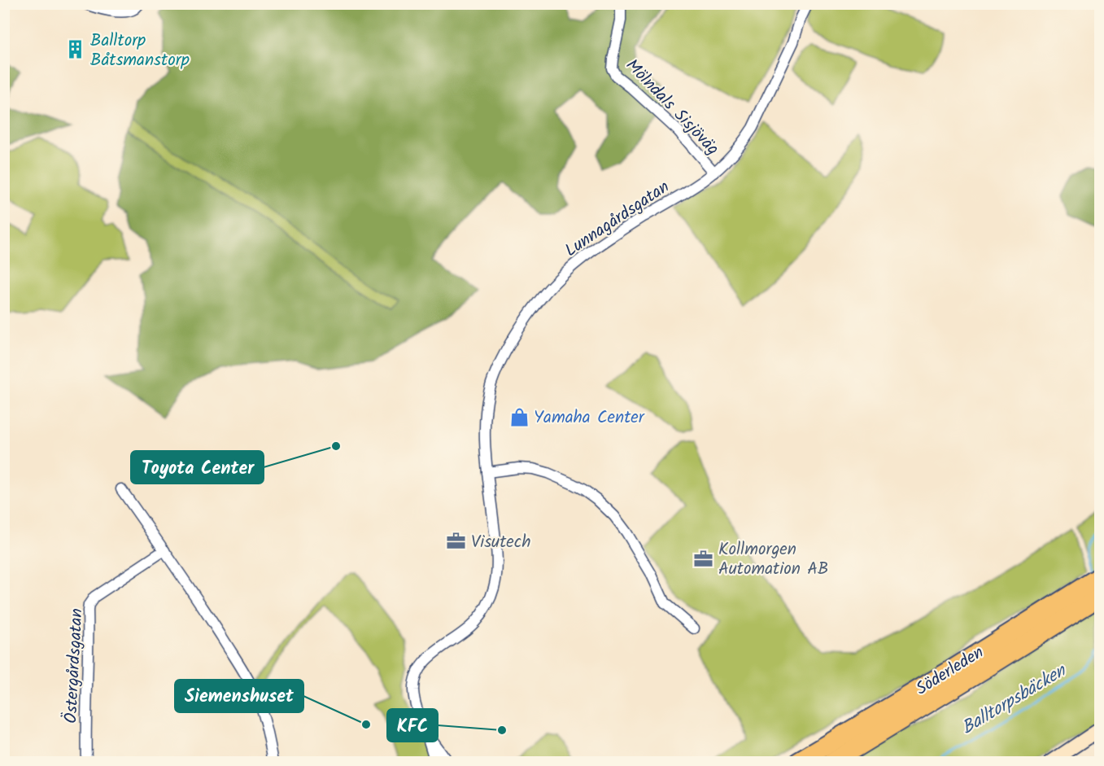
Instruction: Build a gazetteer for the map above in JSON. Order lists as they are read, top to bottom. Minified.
{"streets":{"highway":["Söderleden"],"street":["Mölndals Sisjöväg","Lunnagårdsgatan","Östergårdsgatan"]},"crossings":[["Mölndals Sisjöväg","Lunnagårdsgatan"]],"water":["Balltorpsbäcken"],"places":{"building":["Balltorp Båtsmanstorp"],"shop":["Yamaha Center"],"other":["Toyota Center","Siemenshuset","KFC"],"office":["Visutech","Kollmorgen Automation AB"]}}
